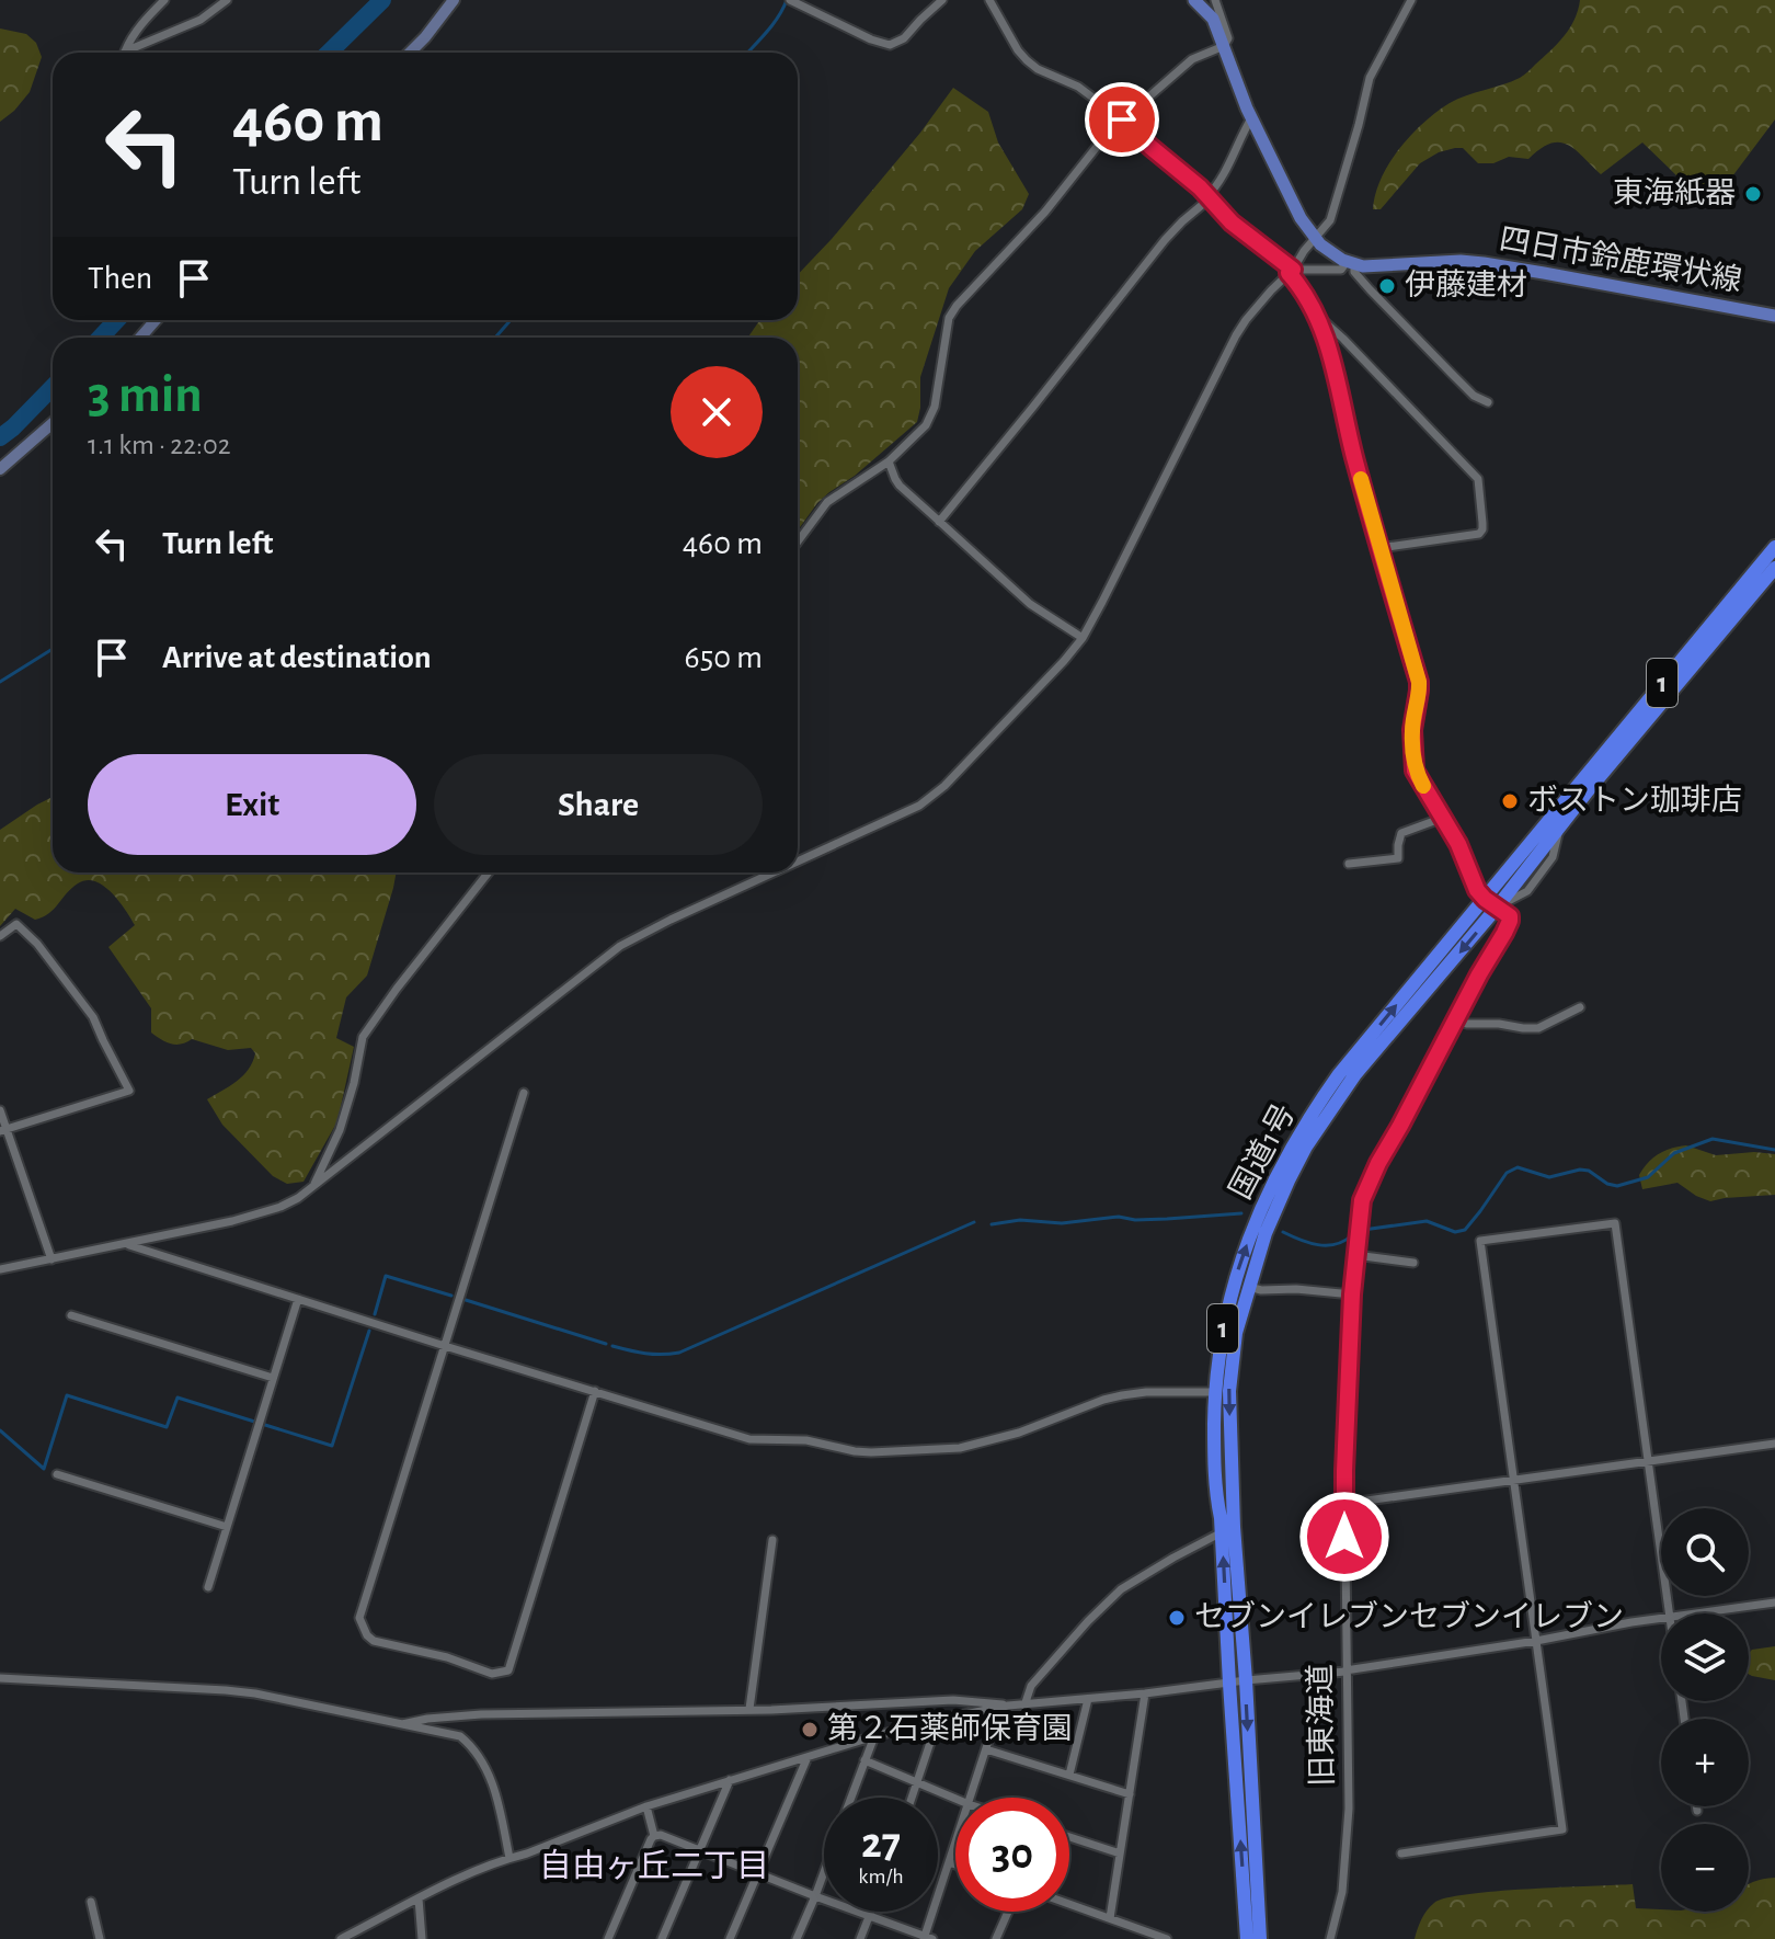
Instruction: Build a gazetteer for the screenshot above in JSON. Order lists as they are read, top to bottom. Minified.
{"streets":{"highway":["1","国道1号"],"main road":["四日市鈴鹿環状線"],"street":["旧東海道"]},"crossings":[["国道1号","旧東海道"]],"districts":["自由ヶ丘二丁目"],"places":["東海紙器","伊藤建材","ボストン珈琲店","セブンイレブンセブンイレブン","第２石薬師保育園"],"page":{"turn":["460 m","Turn left"],"then":"Then","heading":["3 min","1.1 km · 22:02"],"list":[{"name":"Turn left","value":"460 m"},{"name":"Arrive at destination","value":"650 m"}],"buttons":["Exit","Share"],"map_buttons":["+","−"],"speed":"27 km/h","limit":"30"}}
